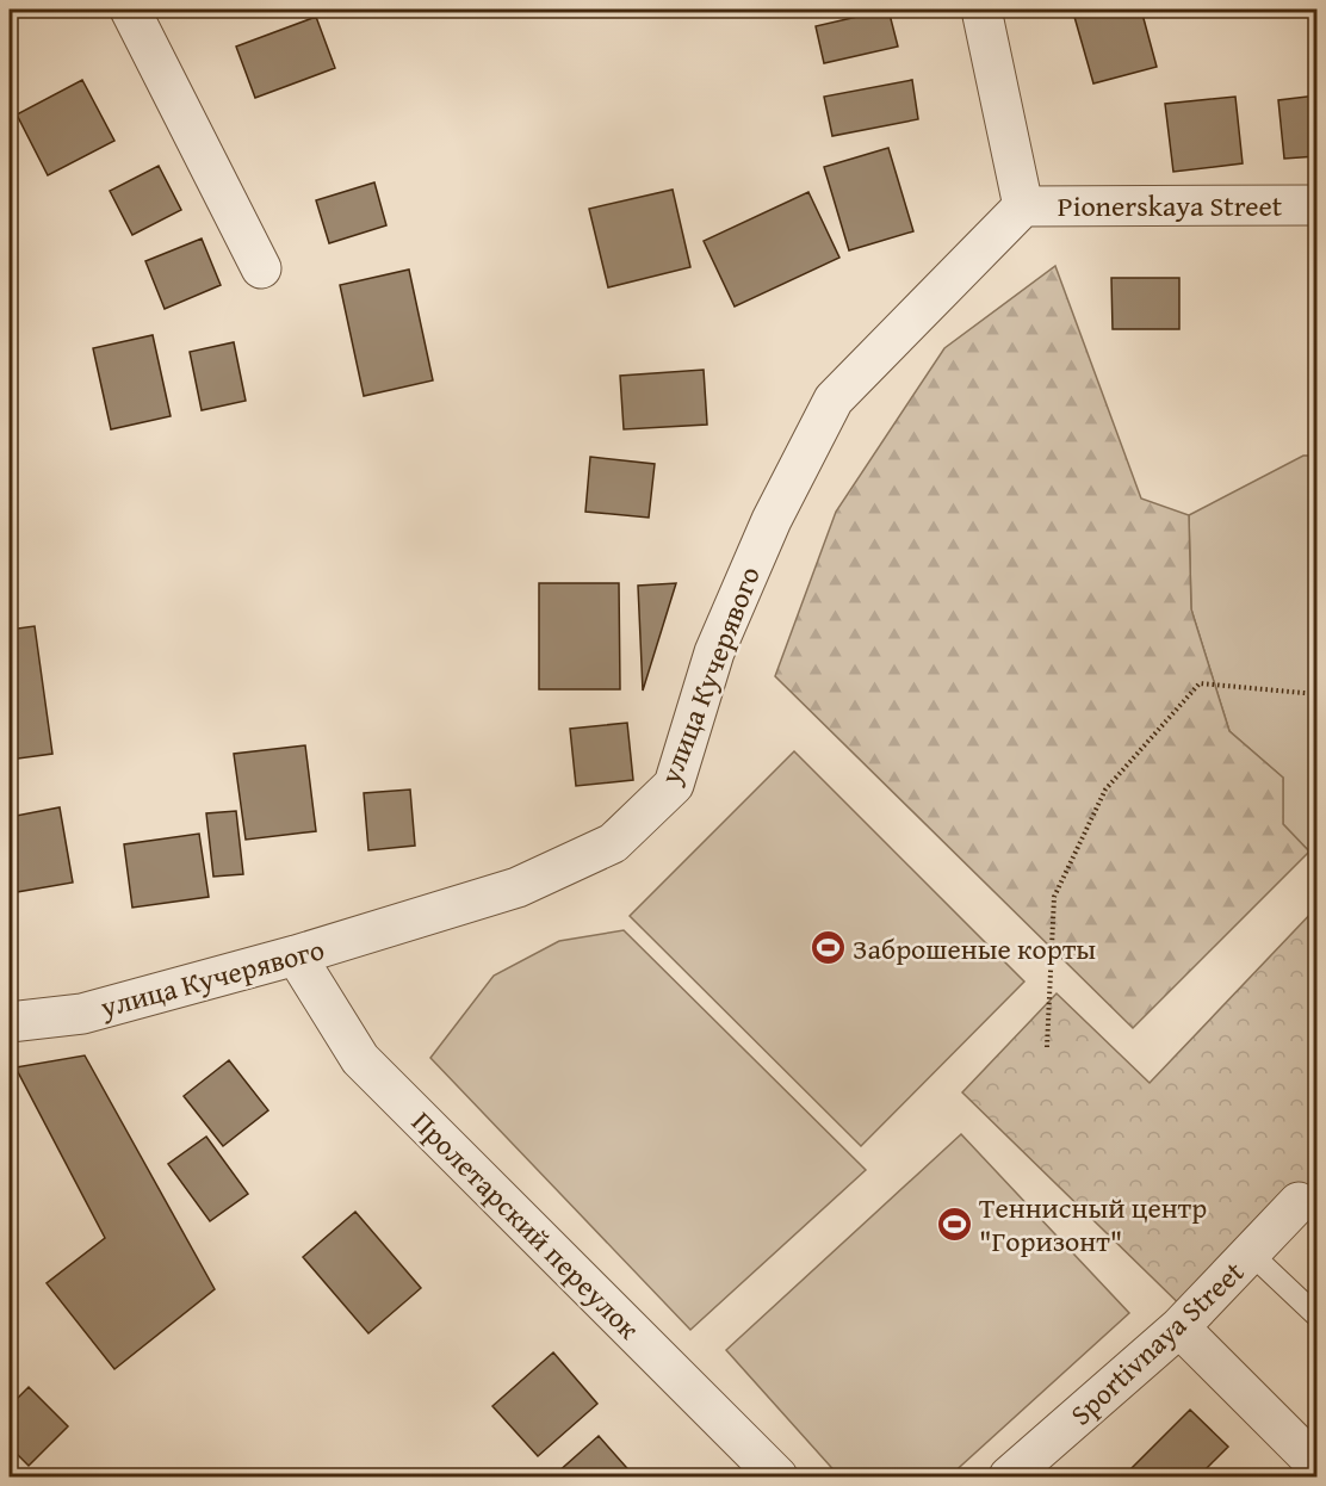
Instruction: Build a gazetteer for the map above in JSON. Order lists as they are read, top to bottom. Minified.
{"streets":{"street":["Pionerskaya Street","улица Кучерявого","Пролетарский переулок","Sportivnaya Street"]},"crossings":[["Pionerskaya Street","улица Кучерявого"],["улица Кучерявого","Пролетарский переулок"]],"places":{"sports":["Заброшеные корты","Теннисный центр \"Горизонт\""]}}
